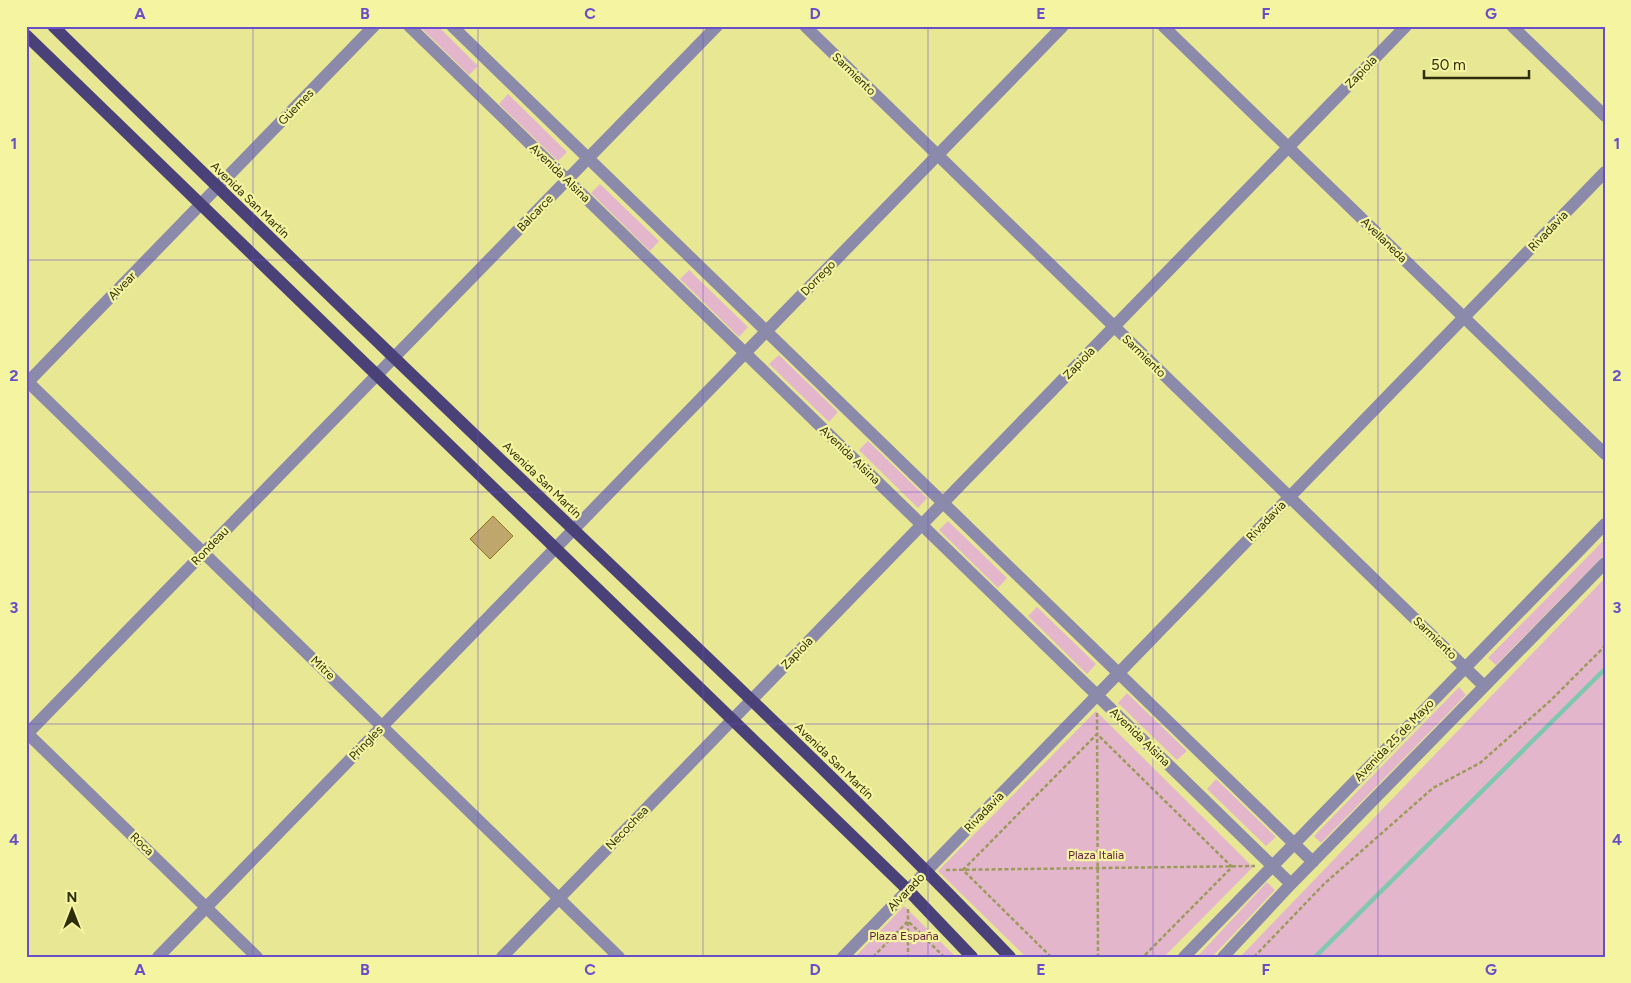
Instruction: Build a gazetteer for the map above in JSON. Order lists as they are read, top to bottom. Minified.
{"streets":{"main road":["Avenida San Martín"],"street":["Zapiola","Sarmiento","Güemes","Avenida Alsina","Balcarce","Rivadavia","Avellaneda","Dorrego","Alvear","Rondeau","Mitre","Avenida 25 de Mayo","Pringles","Necochea","Roca","Alvarado"]},"crossings":[["Zapiola","Sarmiento"],["Zapiola","Avenida Alsina"],["Zapiola","Avenida San Martín"],["Zapiola","Avellaneda"],["Zapiola","Necochea"],["Sarmiento","Rivadavia"],["Sarmiento","Dorrego"],["Sarmiento","Avenida 25 de Mayo"],["Güemes","Avenida San Martín"],["Güemes","Alvear"],["Avenida Alsina","Balcarce"],["Avenida Alsina","Rivadavia"],["Avenida Alsina","Dorrego"],["Avenida Alsina","Avenida 25 de Mayo"],["Avenida San Martín","Balcarce"],["Avenida San Martín","Rivadavia"],["Avenida San Martín","Dorrego"],["Avenida San Martín","Alvear"],["Avenida San Martín","Rondeau"],["Avenida San Martín","Pringles"],["Avenida San Martín","Necochea"],["Avenida San Martín","Alvarado"],["Balcarce","Rondeau"],["Rivadavia","Avellaneda"],["Rivadavia","Alvarado"],["Dorrego","Pringles"],["Alvear","Mitre"],["Rondeau","Mitre"],["Rondeau","Roca"],["Mitre","Pringles"],["Mitre","Necochea"],["Pringles","Roca"]],"parks":["Plaza Italia","Plaza España"],"scale_bar":"50 m","north":"top","grid":{"columns":["A","B","C","D","E","F","G"],"rows":["1","2","3","4"]}}
